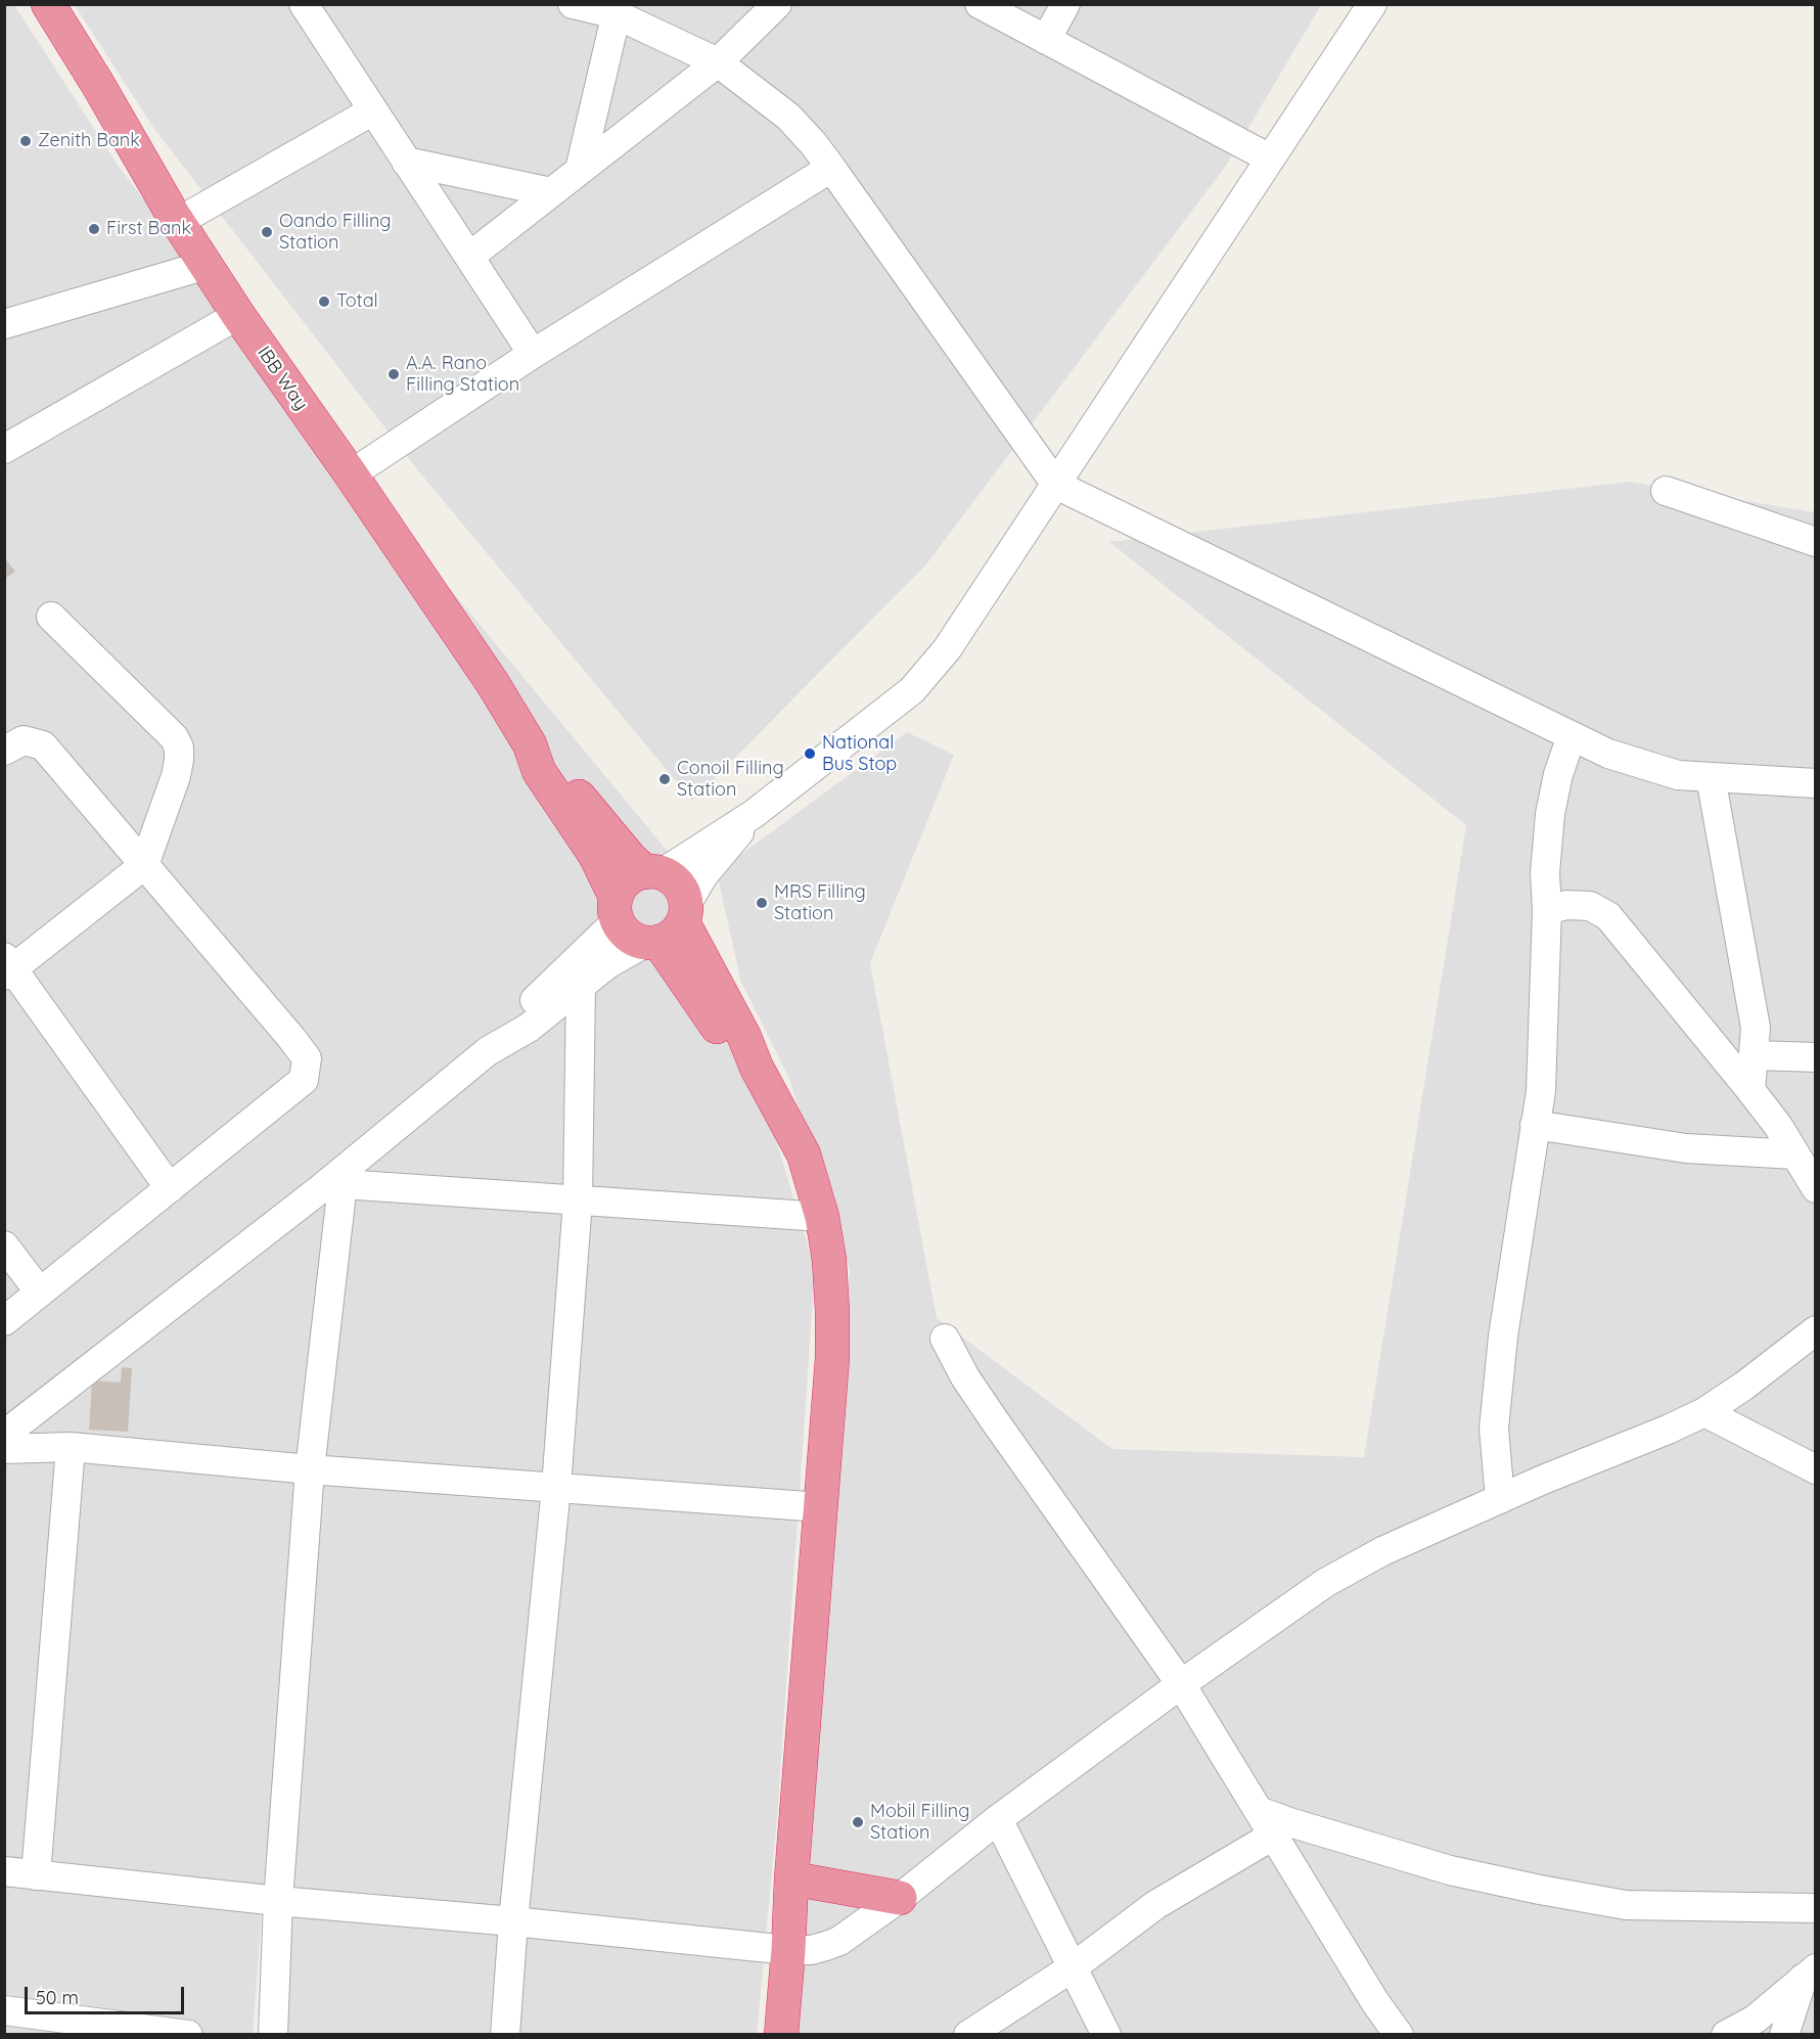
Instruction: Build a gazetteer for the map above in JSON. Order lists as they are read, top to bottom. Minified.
{"streets":{"highway":["IBB Way"]},"places":["Zenith Bank","First Bank","Oando Filling Station","Total","A.A. Rano Filling Station","National Bus Stop","Conoil Filling Station","MRS Filling Station","Mobil Filling Station"],"scale_bar":"50 m"}
